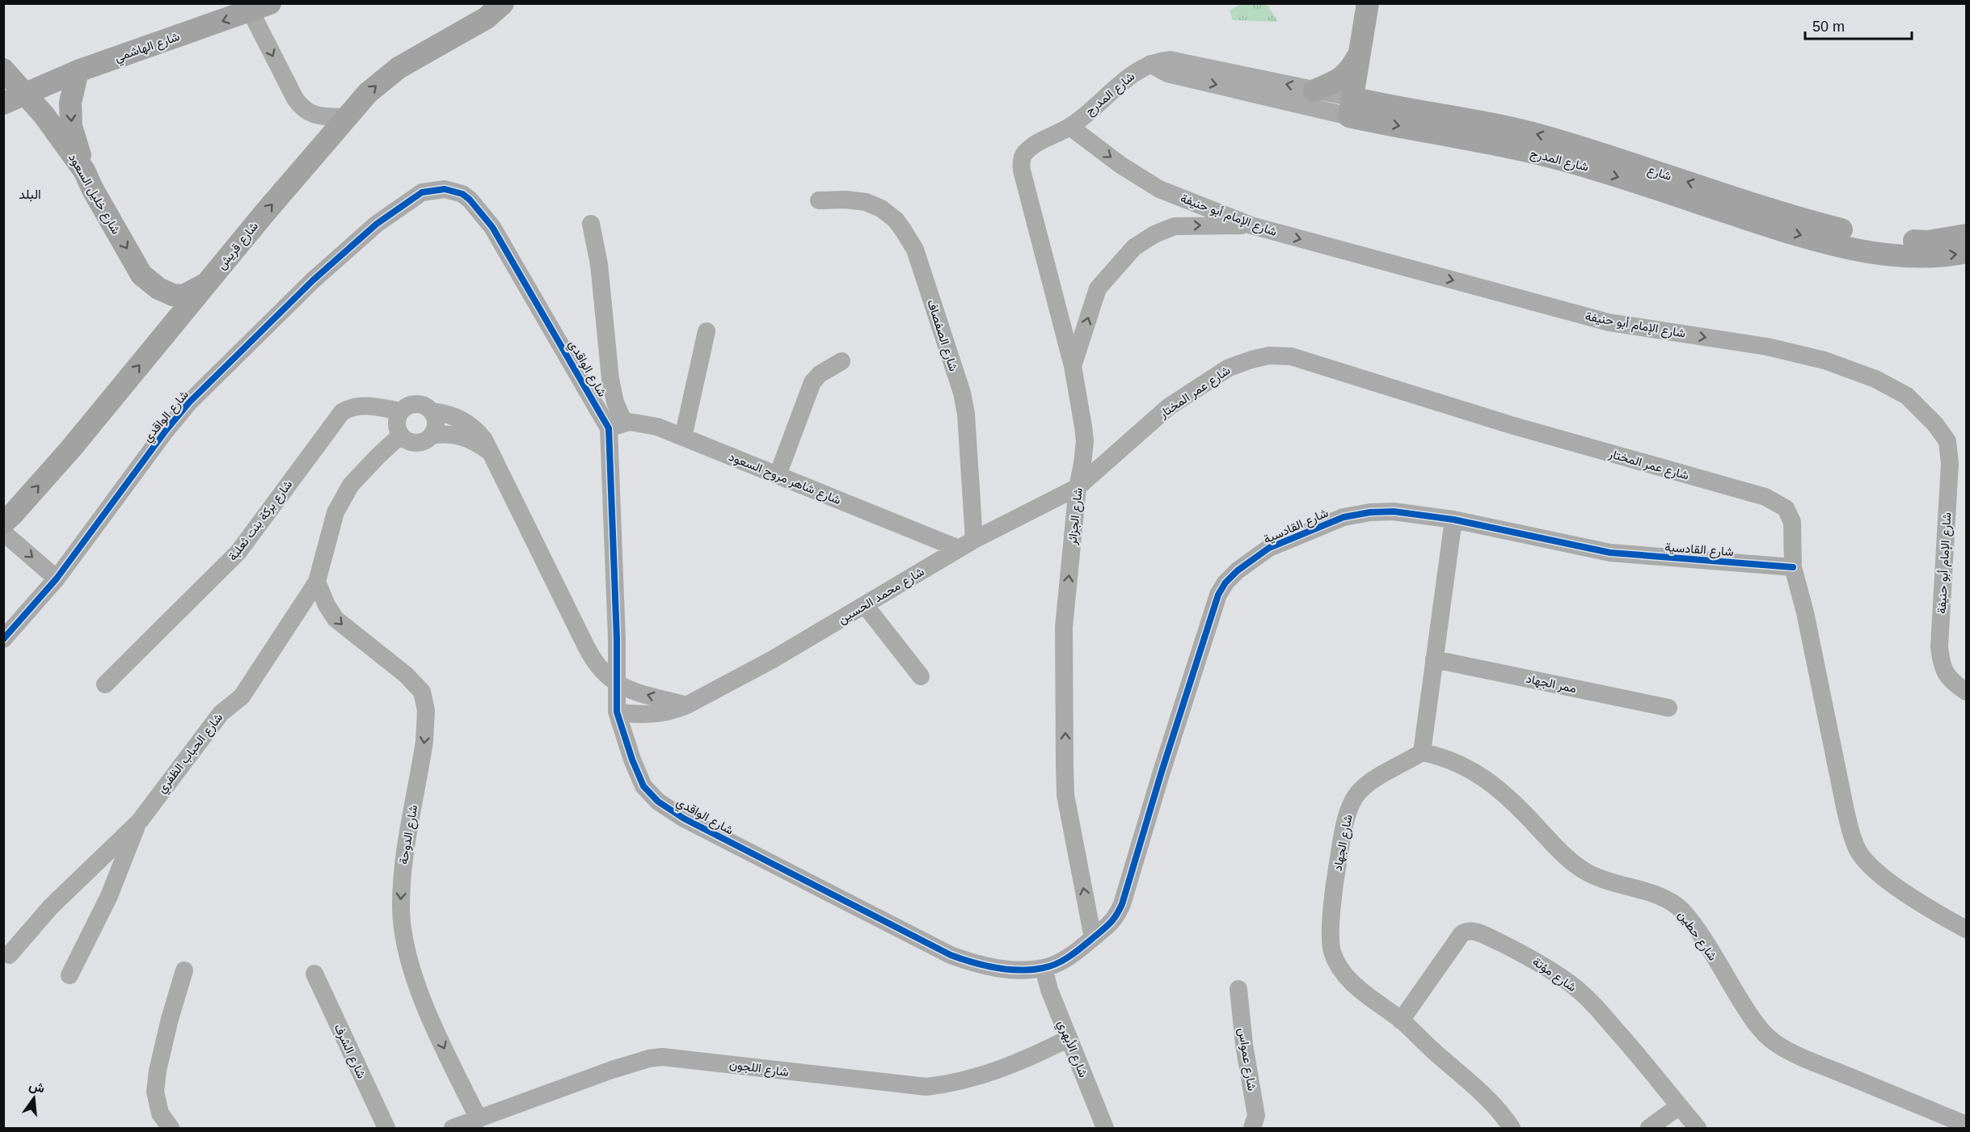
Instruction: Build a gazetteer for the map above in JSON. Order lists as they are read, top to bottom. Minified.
{"streets":{"main road":["شارع الهاشمي","شارع المدرج","شارع خليل السعود","شارع قريش"],"street":["شارع الإمام أبو حنيفة","شارع الصفصاف","شارع الواقدي","شارع عمر المختار","شارع شاهر مروح السعود","شارع الجزائر","شارع بركة بنت ثعلبة","شارع القادسية","شارع محمد الحسين","ممر الجهاد","شارع الحباب الظفري","شارع الدوحة","شارع الجهاد","شارع حطين","شارع مؤتة","شارع الأبهري","شارع الشرف","شارع عمواس","شارع اللجون"]},"crossings":[["شارع الهاشمي","شارع خليل السعود"],["شارع المدرج","شارع الإمام أبو حنيفة"],["شارع المدرج","شارع الجزائر"],["شارع خليل السعود","شارع قريش"],["شارع الإمام أبو حنيفة","شارع الجزائر"],["شارع الصفصاف","شارع شاهر مروح السعود"],["شارع الصفصاف","شارع محمد الحسين"],["شارع الواقدي","شارع شاهر مروح السعود"],["شارع الواقدي","شارع القادسية"],["شارع الواقدي","شارع محمد الحسين"],["شارع الواقدي","شارع الأبهري"],["شارع عمر المختار","شارع الجزائر"],["شارع عمر المختار","شارع القادسية"],["شارع عمر المختار","شارع محمد الحسين"],["شارع شاهر مروح السعود","شارع محمد الحسين"],["شارع الجزائر","شارع القادسية"],["شارع الجزائر","شارع محمد الحسين"],["شارع بركة بنت ثعلبة","شارع الحباب الظفري"],["شارع القادسية","شارع الأبهري"],["شارع الحباب الظفري","شارع الدوحة"],["شارع الدوحة","شارع اللجون"],["شارع الجهاد","شارع حطين"],["شارع الجهاد","شارع مؤتة"],["شارع الأبهري","شارع اللجون"]],"one_way":["شارع الهاشمي","شارع خليل السعود","شارع الإمام أبو حنيفة","شارع قريش","شارع الجزائر","شارع الدوحة"],"districts":["البلد"],"scale_bar":"50 m","north":"top"}
